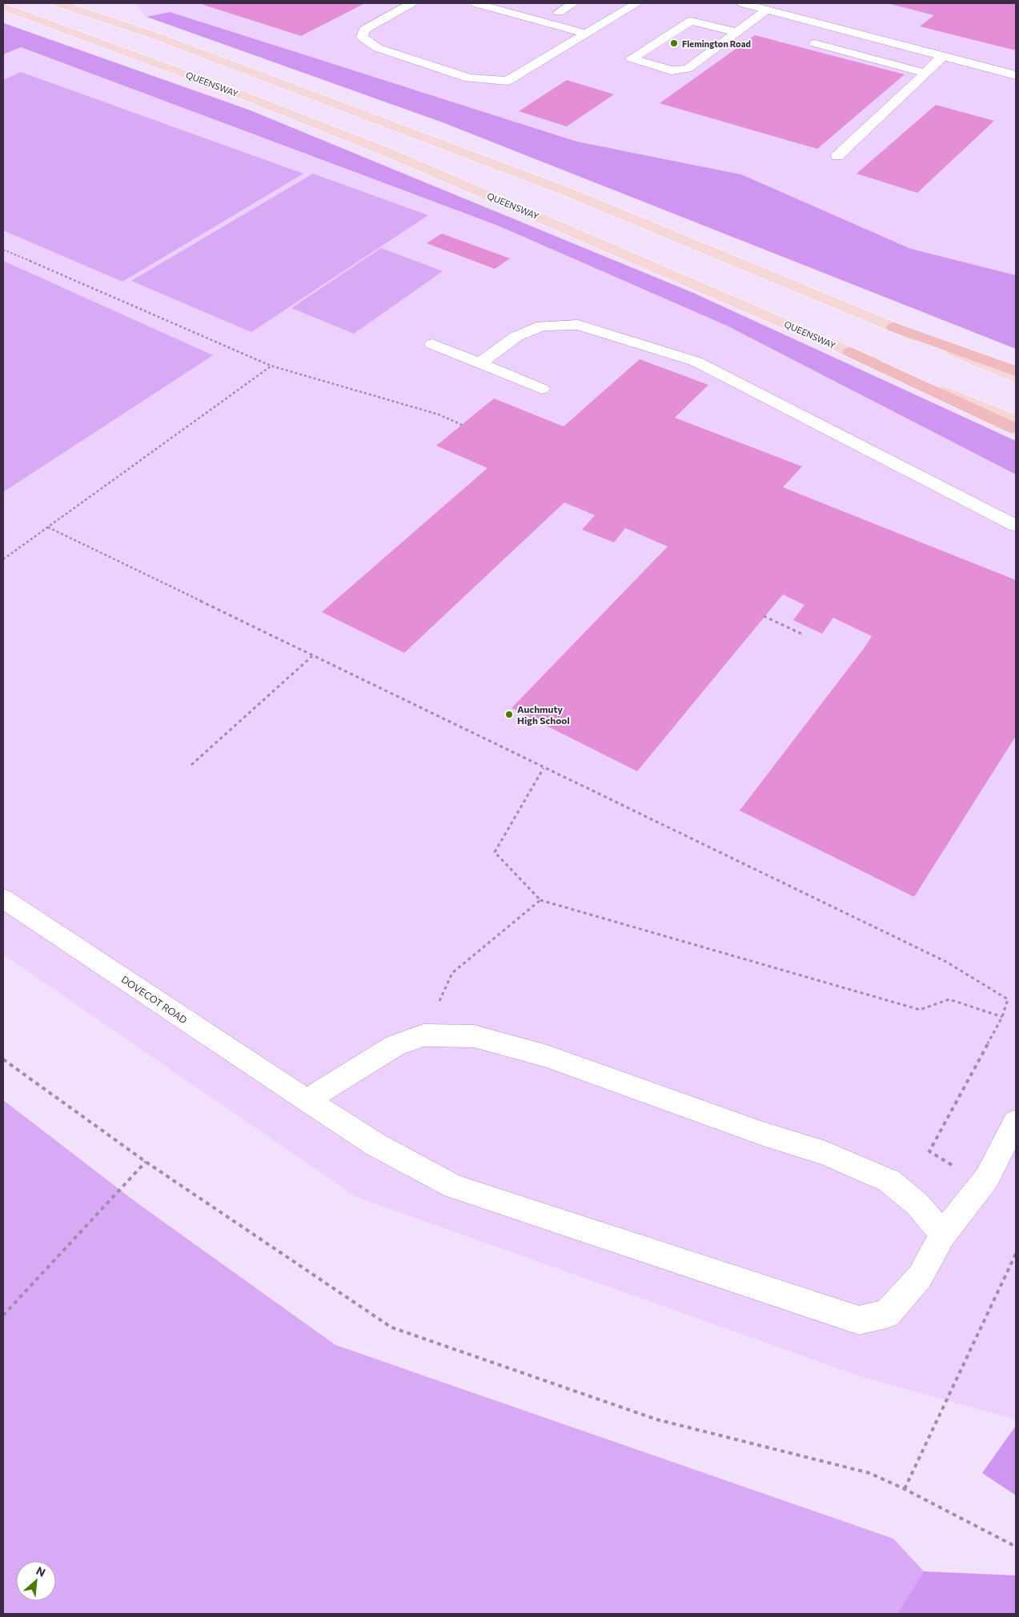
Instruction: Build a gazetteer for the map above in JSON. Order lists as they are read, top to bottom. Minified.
{"streets":{"main road":["QUEENSWAY"],"street":["DOVECOT ROAD"]},"places":["Flemington Road","Auchmuty High School"],"north":"top right"}
